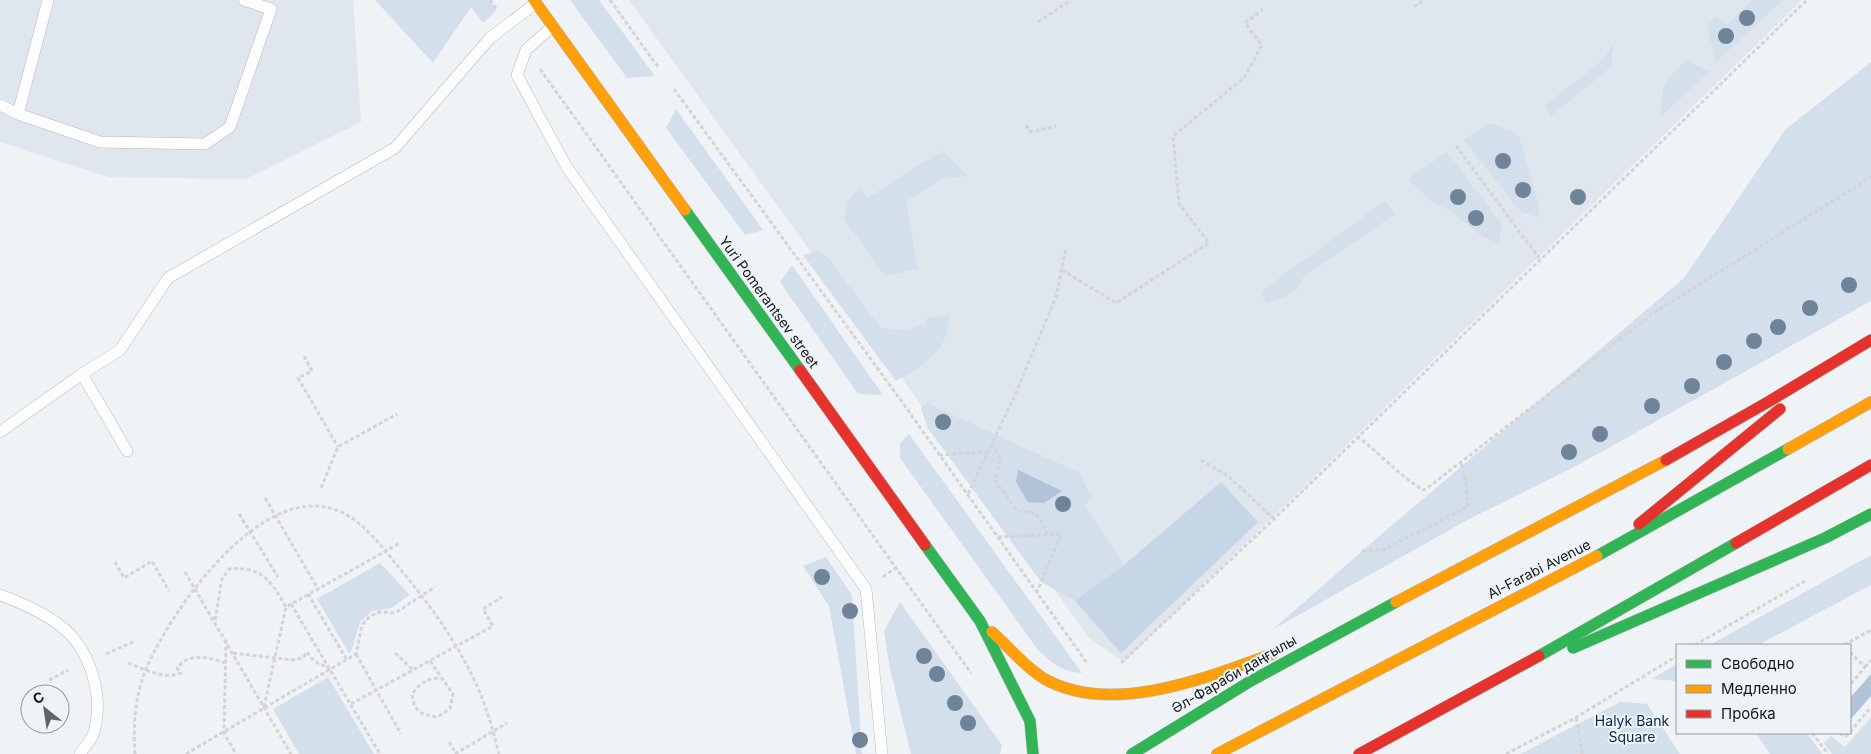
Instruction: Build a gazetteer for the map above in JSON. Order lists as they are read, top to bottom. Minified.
{"streets":{"main road":["Yuri Pomerantsev street","Al-Farabi Avenue","Әл-Фараби даңғылы"]},"parks":["Halyk Bank Square"],"legend":["Свободно","Медленно","Пробка"],"north":"top left"}
